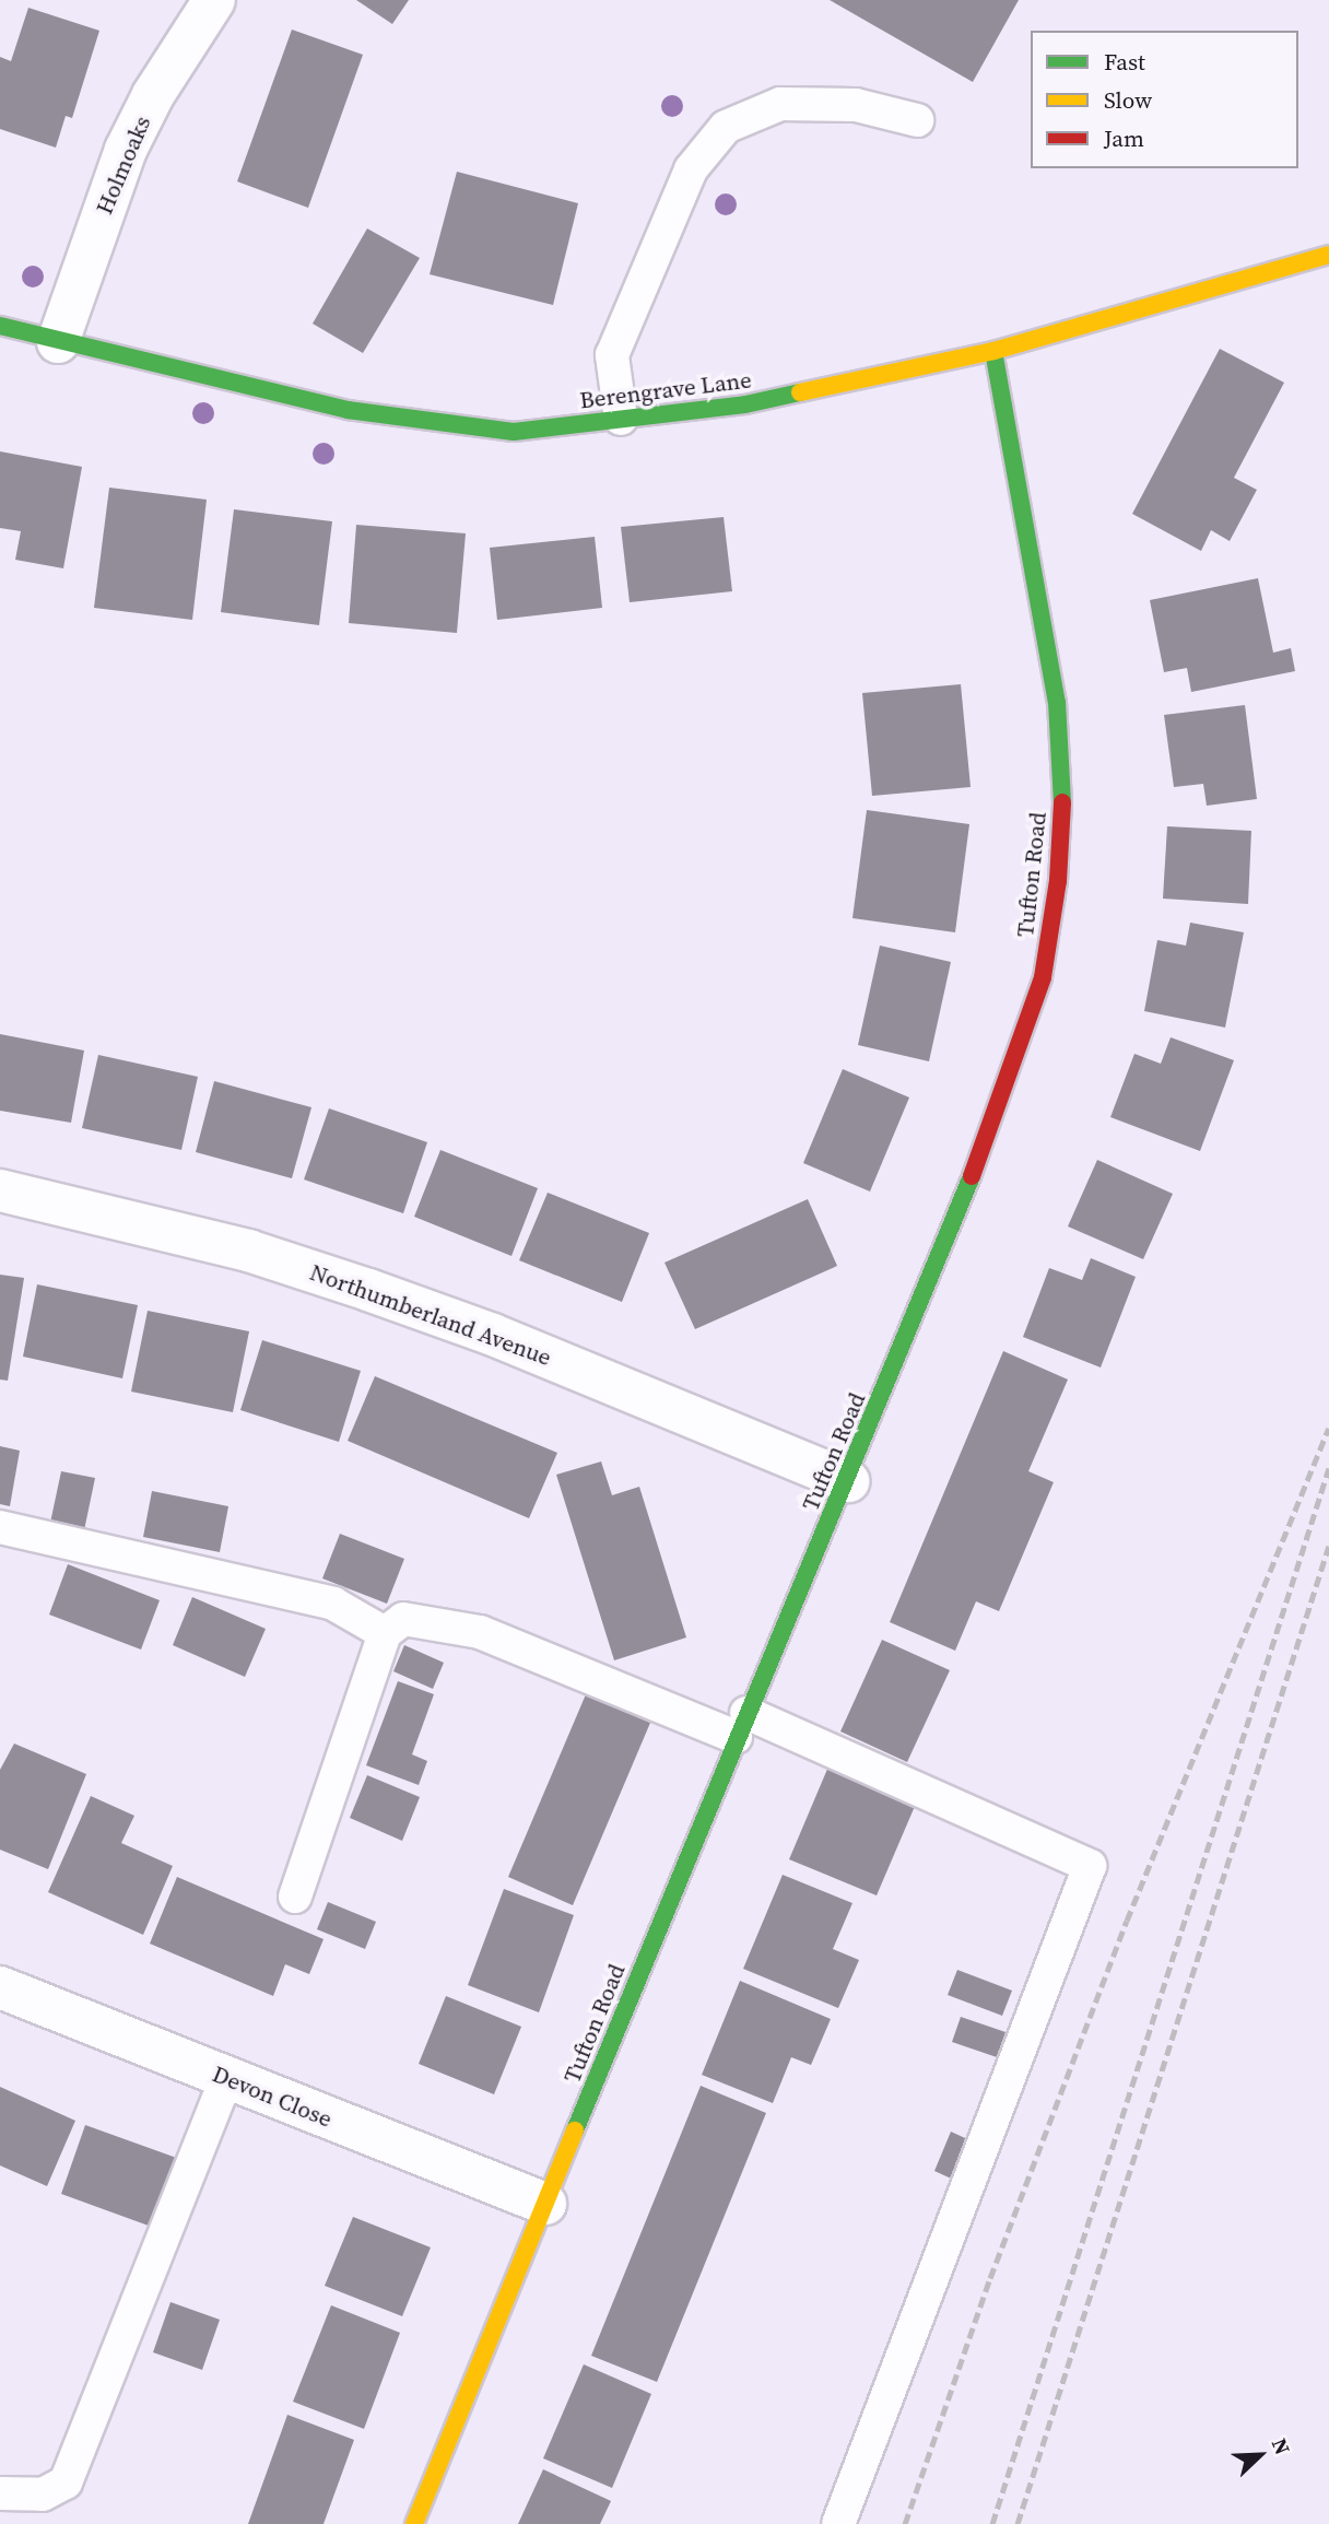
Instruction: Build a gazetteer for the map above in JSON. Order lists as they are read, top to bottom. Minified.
{"streets":{"street":["Holmoaks","Berengrave Lane","Tufton Road","Northumberland Avenue","Devon Close"]},"crossings":[["Holmoaks","Berengrave Lane"],["Berengrave Lane","Tufton Road"],["Tufton Road","Northumberland Avenue"],["Tufton Road","Devon Close"]],"legend":["Fast","Slow","Jam"],"north":"top right"}
